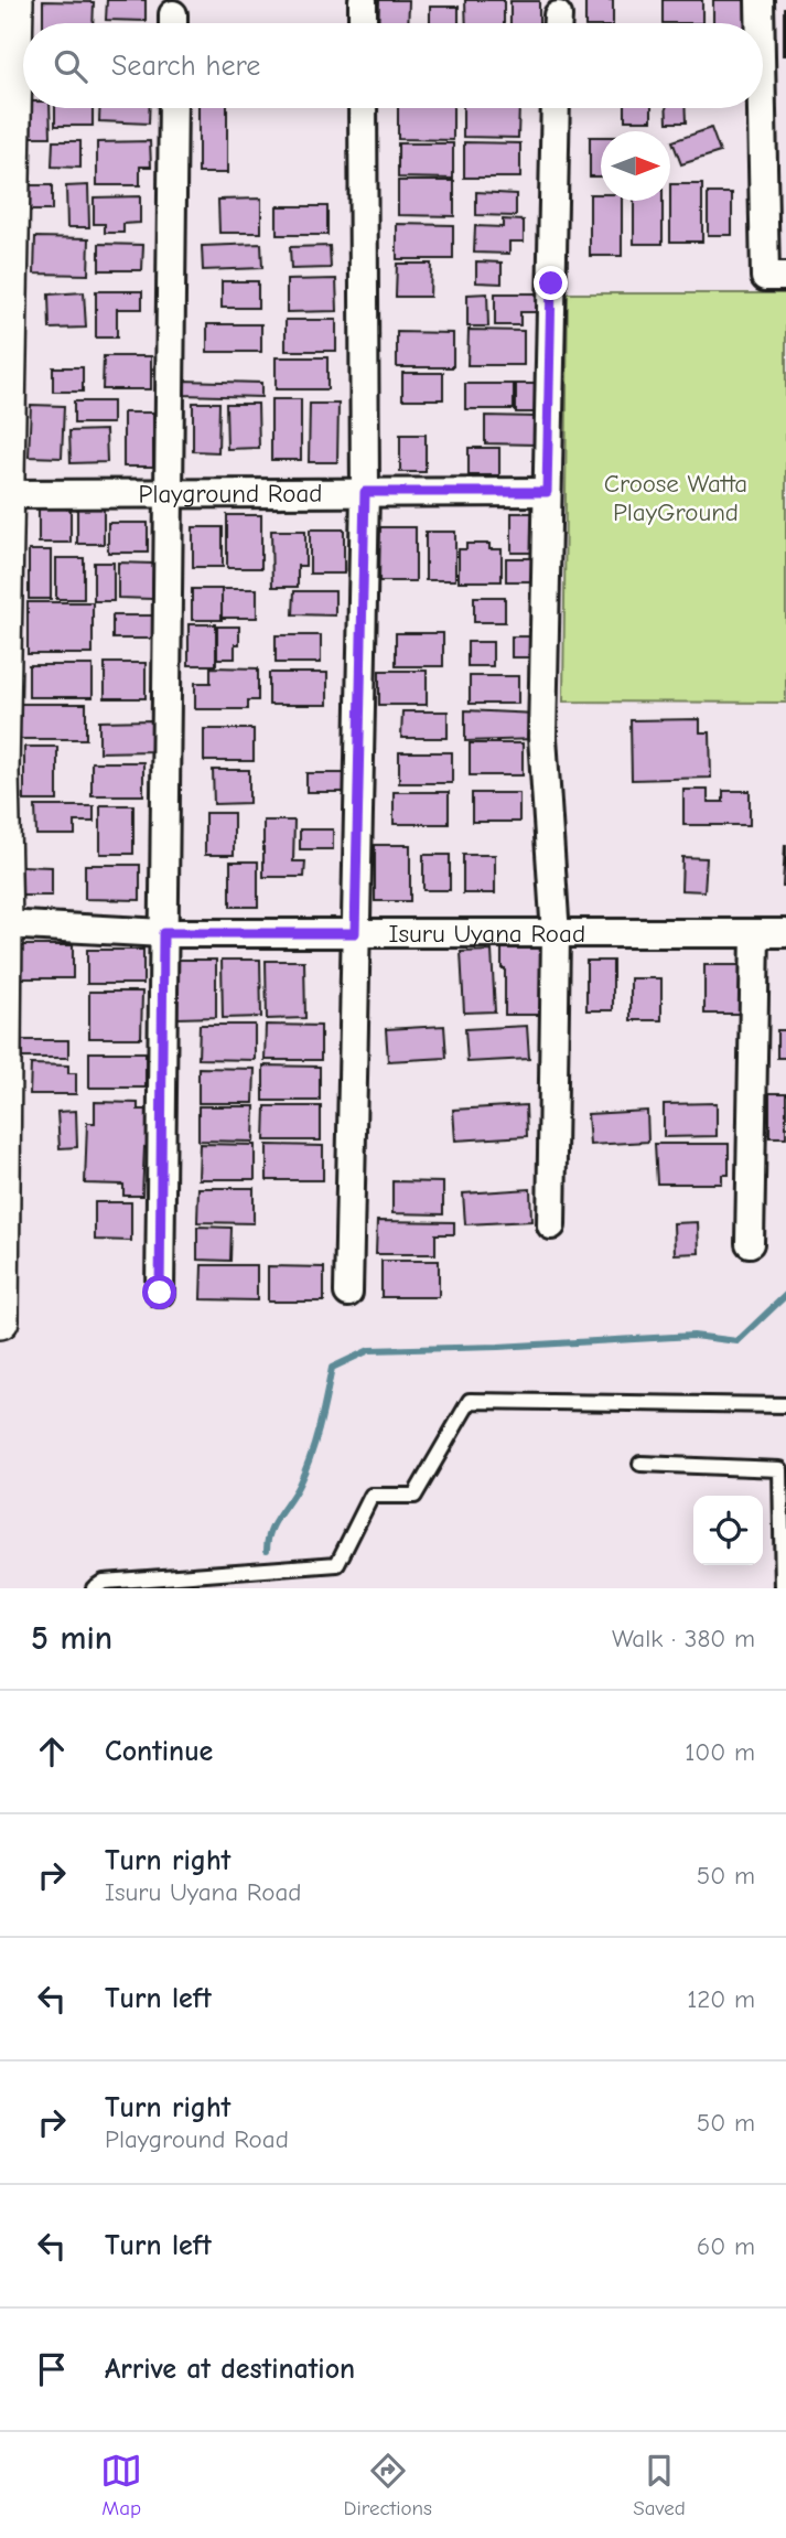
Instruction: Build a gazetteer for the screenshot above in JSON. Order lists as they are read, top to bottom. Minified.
{"streets":{"street":["Playground Road","Isuru Uyana Road"]},"parks":["Croose Watta PlayGround"],"north":"right","page":{"search":"Search here","heading":["5 min","Walk · 380 m"],"list":[["Continue","100 m"],["Turn right","Isuru Uyana Road","50 m"],["Turn left","120 m"],["Turn right","Playground Road","50 m"],["Turn left","60 m"],"Arrive at destination"],"nav":["Map","Directions","Saved"]}}
